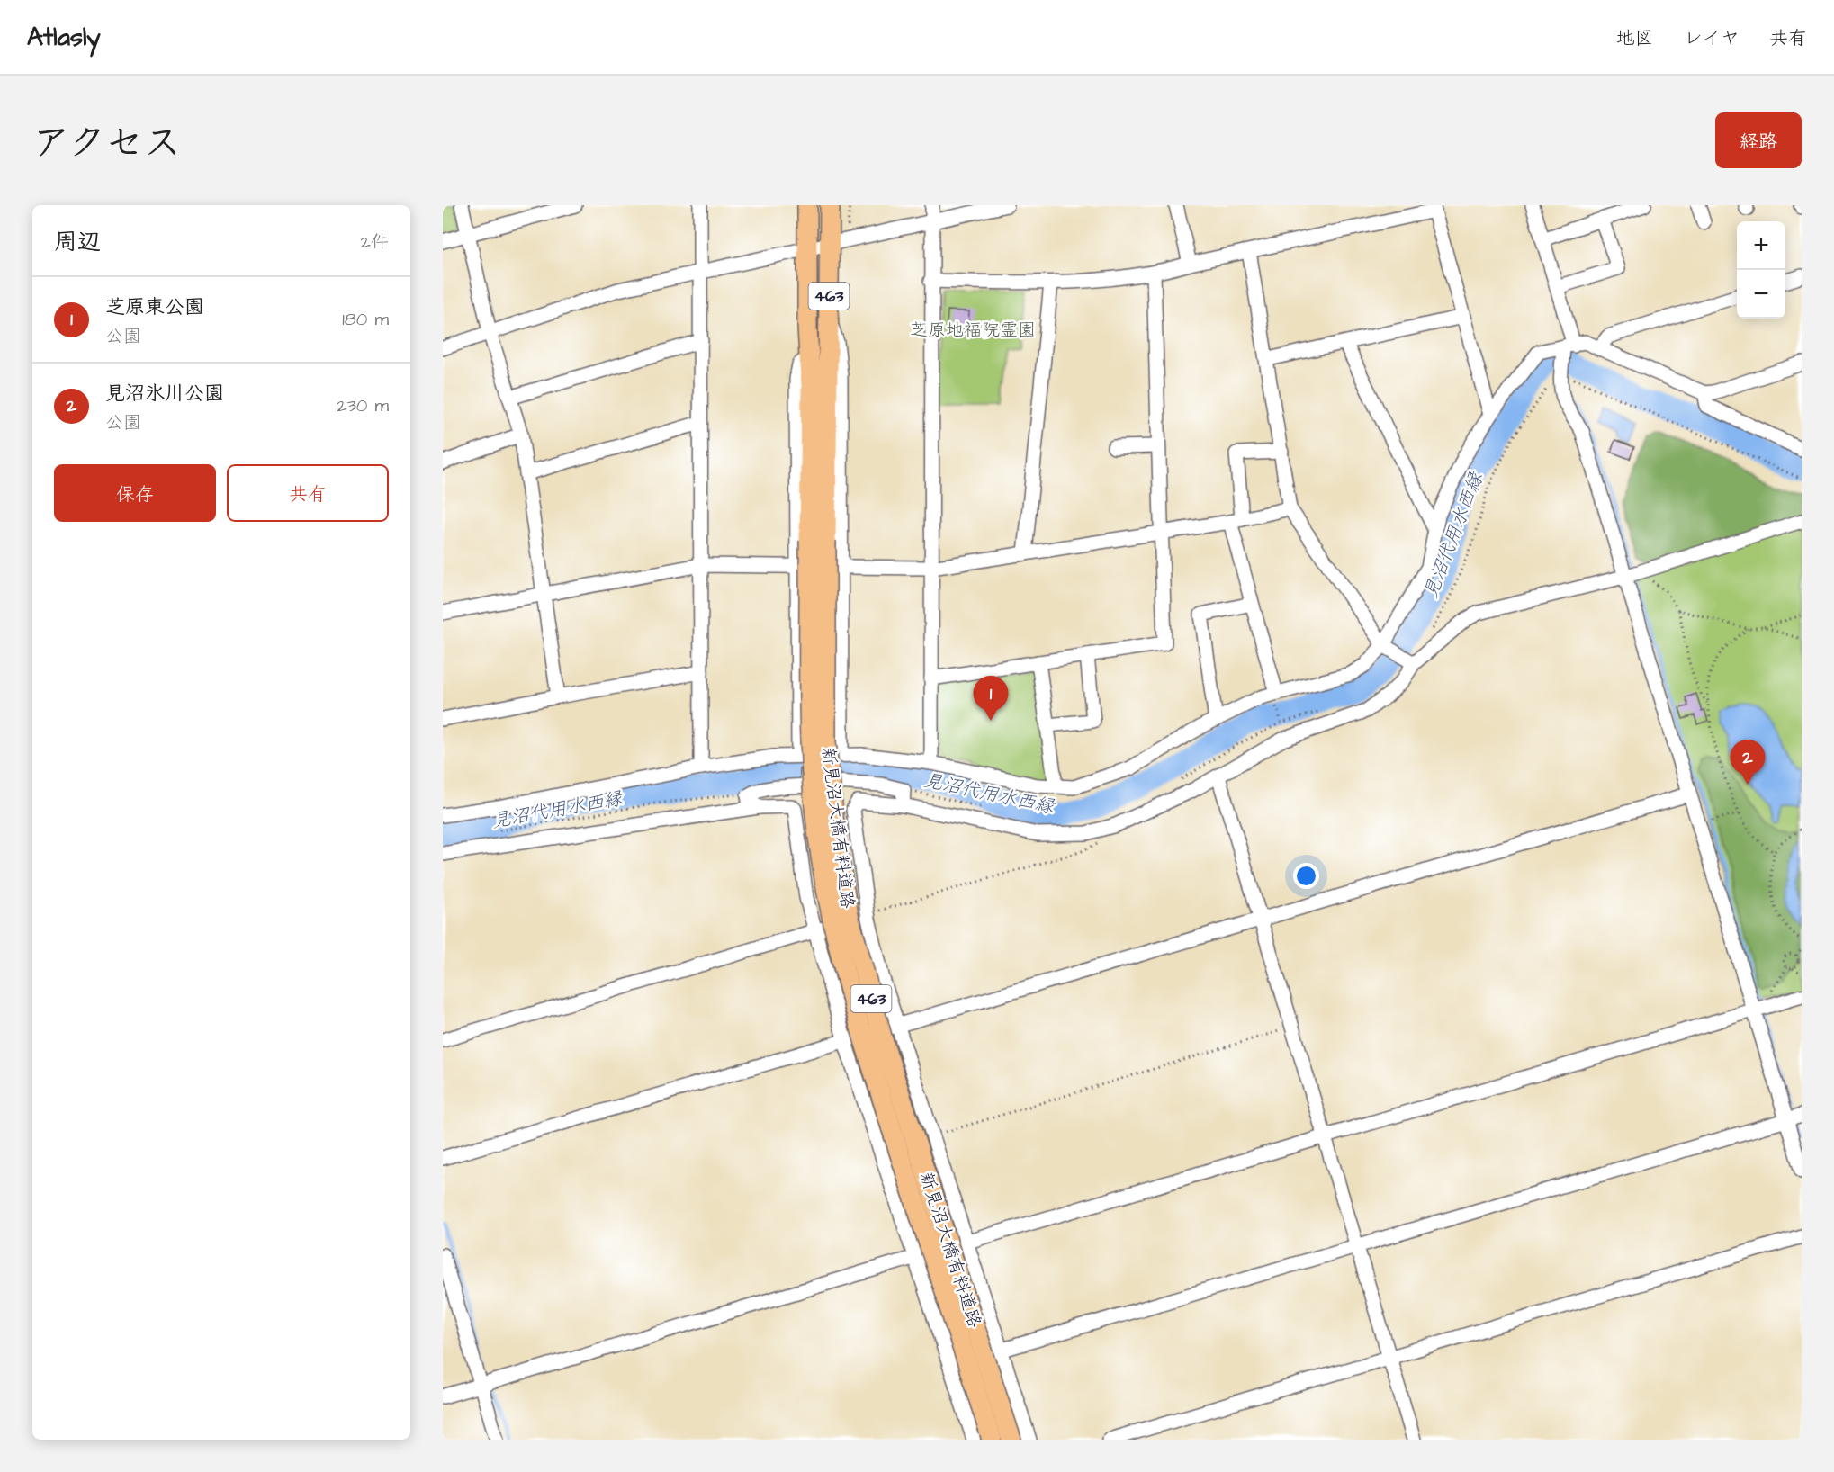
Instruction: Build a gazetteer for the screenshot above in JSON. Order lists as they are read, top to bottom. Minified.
{"streets":{"highway":["463","新見沼大橋有料道路"]},"crossings":[["463","新見沼大橋有料道路"]],"water":["見沼代用水西縁"],"parks":["芝原地福院霊園"],"page":{"header":"Atlasly","nav":["地図","レイヤ","共有"],"title":"アクセス","buttons":["経路",["保存","共有"]],"heading":["周辺","2件"],"map_buttons":["+","−"],"list":[{"mark":"1","name":"芝原東公園","note":"公園","value":"180 m"},{"mark":"2","name":"見沼氷川公園","note":"公園","value":"230 m"}],"pins":["1","2"]}}
